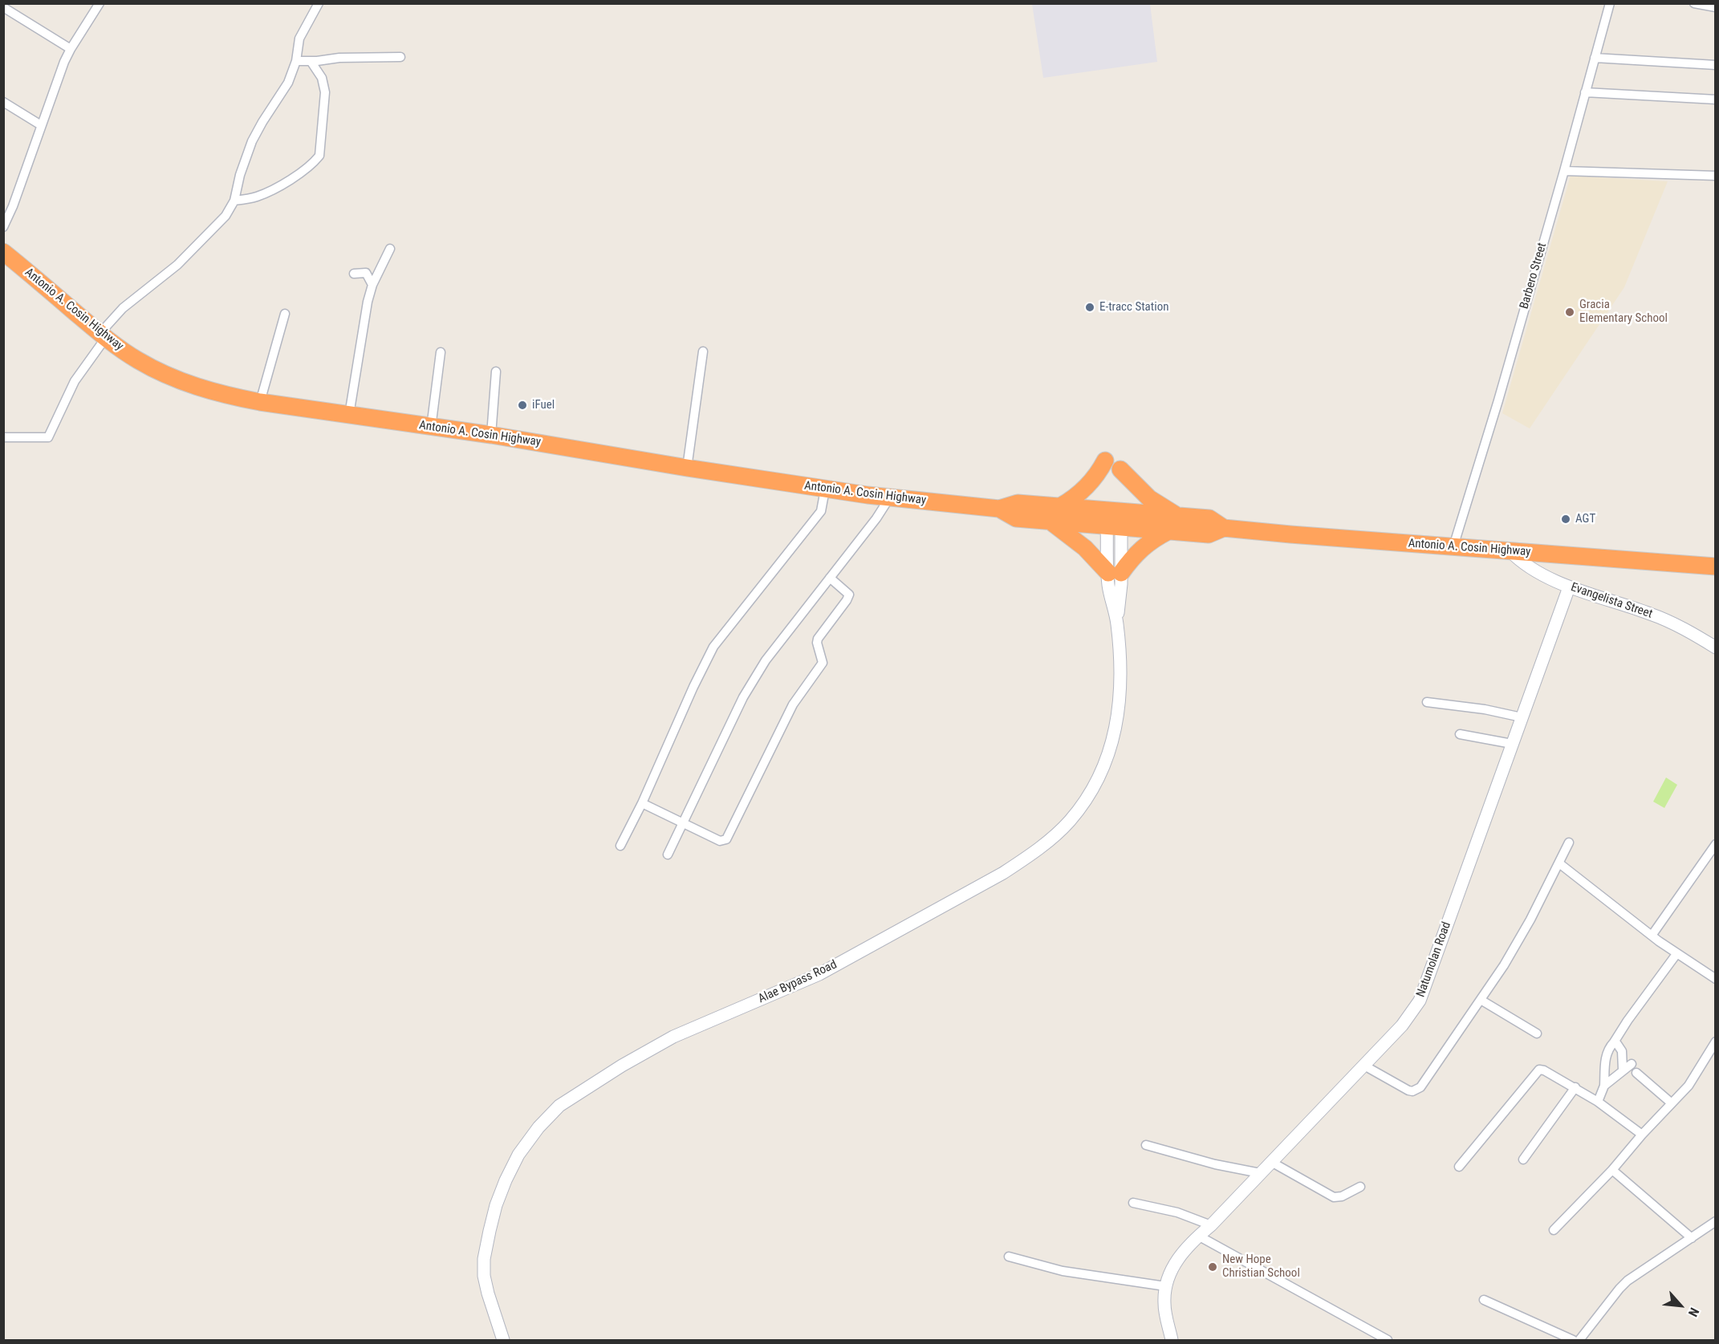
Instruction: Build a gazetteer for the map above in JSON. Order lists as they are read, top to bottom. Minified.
{"streets":{"highway":["Antonio A. Cosin Highway"],"main road":["Evangelista Street","Natumolan Road","Alae Bypass Road"],"street":["Barbero Street"]},"crossings":[["Barbero Street","Antonio A. Cosin Highway"],["Antonio A. Cosin Highway","Evangelista Street"],["Antonio A. Cosin Highway","Alae Bypass Road"],["Evangelista Street","Natumolan Road"]],"places":["E-tracc Station","Gracia Elementary School","iFuel","AGT","New Hope Christian School"],"north":"bottom right"}
